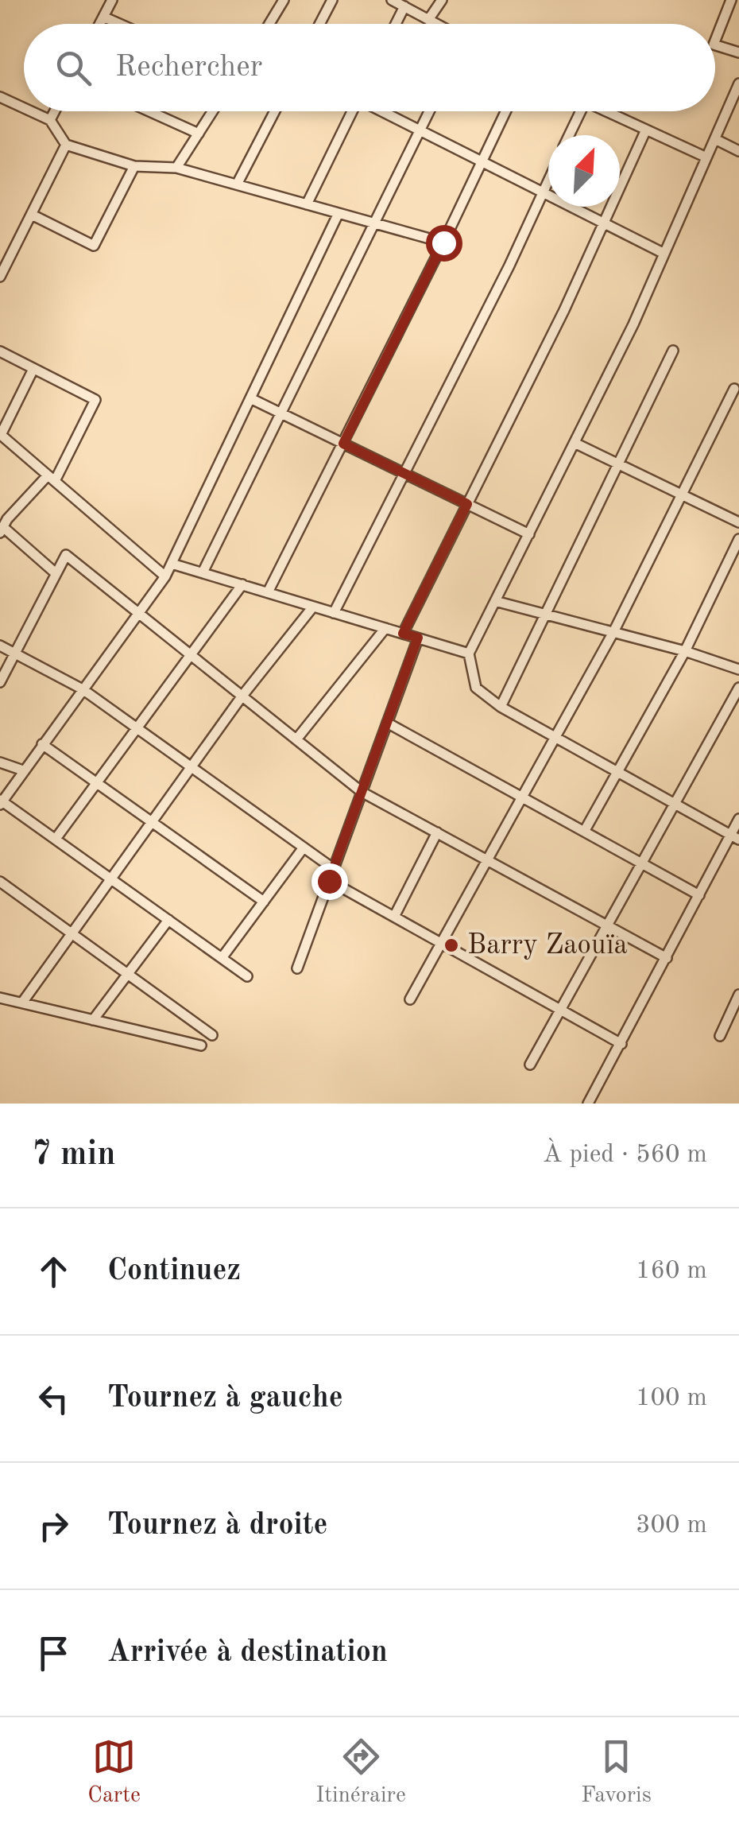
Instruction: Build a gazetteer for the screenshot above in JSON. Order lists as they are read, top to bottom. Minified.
{"places":["Barry Zaouïa"],"north":"top right","page":{"search":"Rechercher","heading":["7 min","À pied · 560 m"],"list":[["Continuez","160 m"],["Tournez à gauche","100 m"],["Tournez à droite","300 m"],"Arrivée à destination"],"nav":["Carte","Itinéraire","Favoris"]}}
